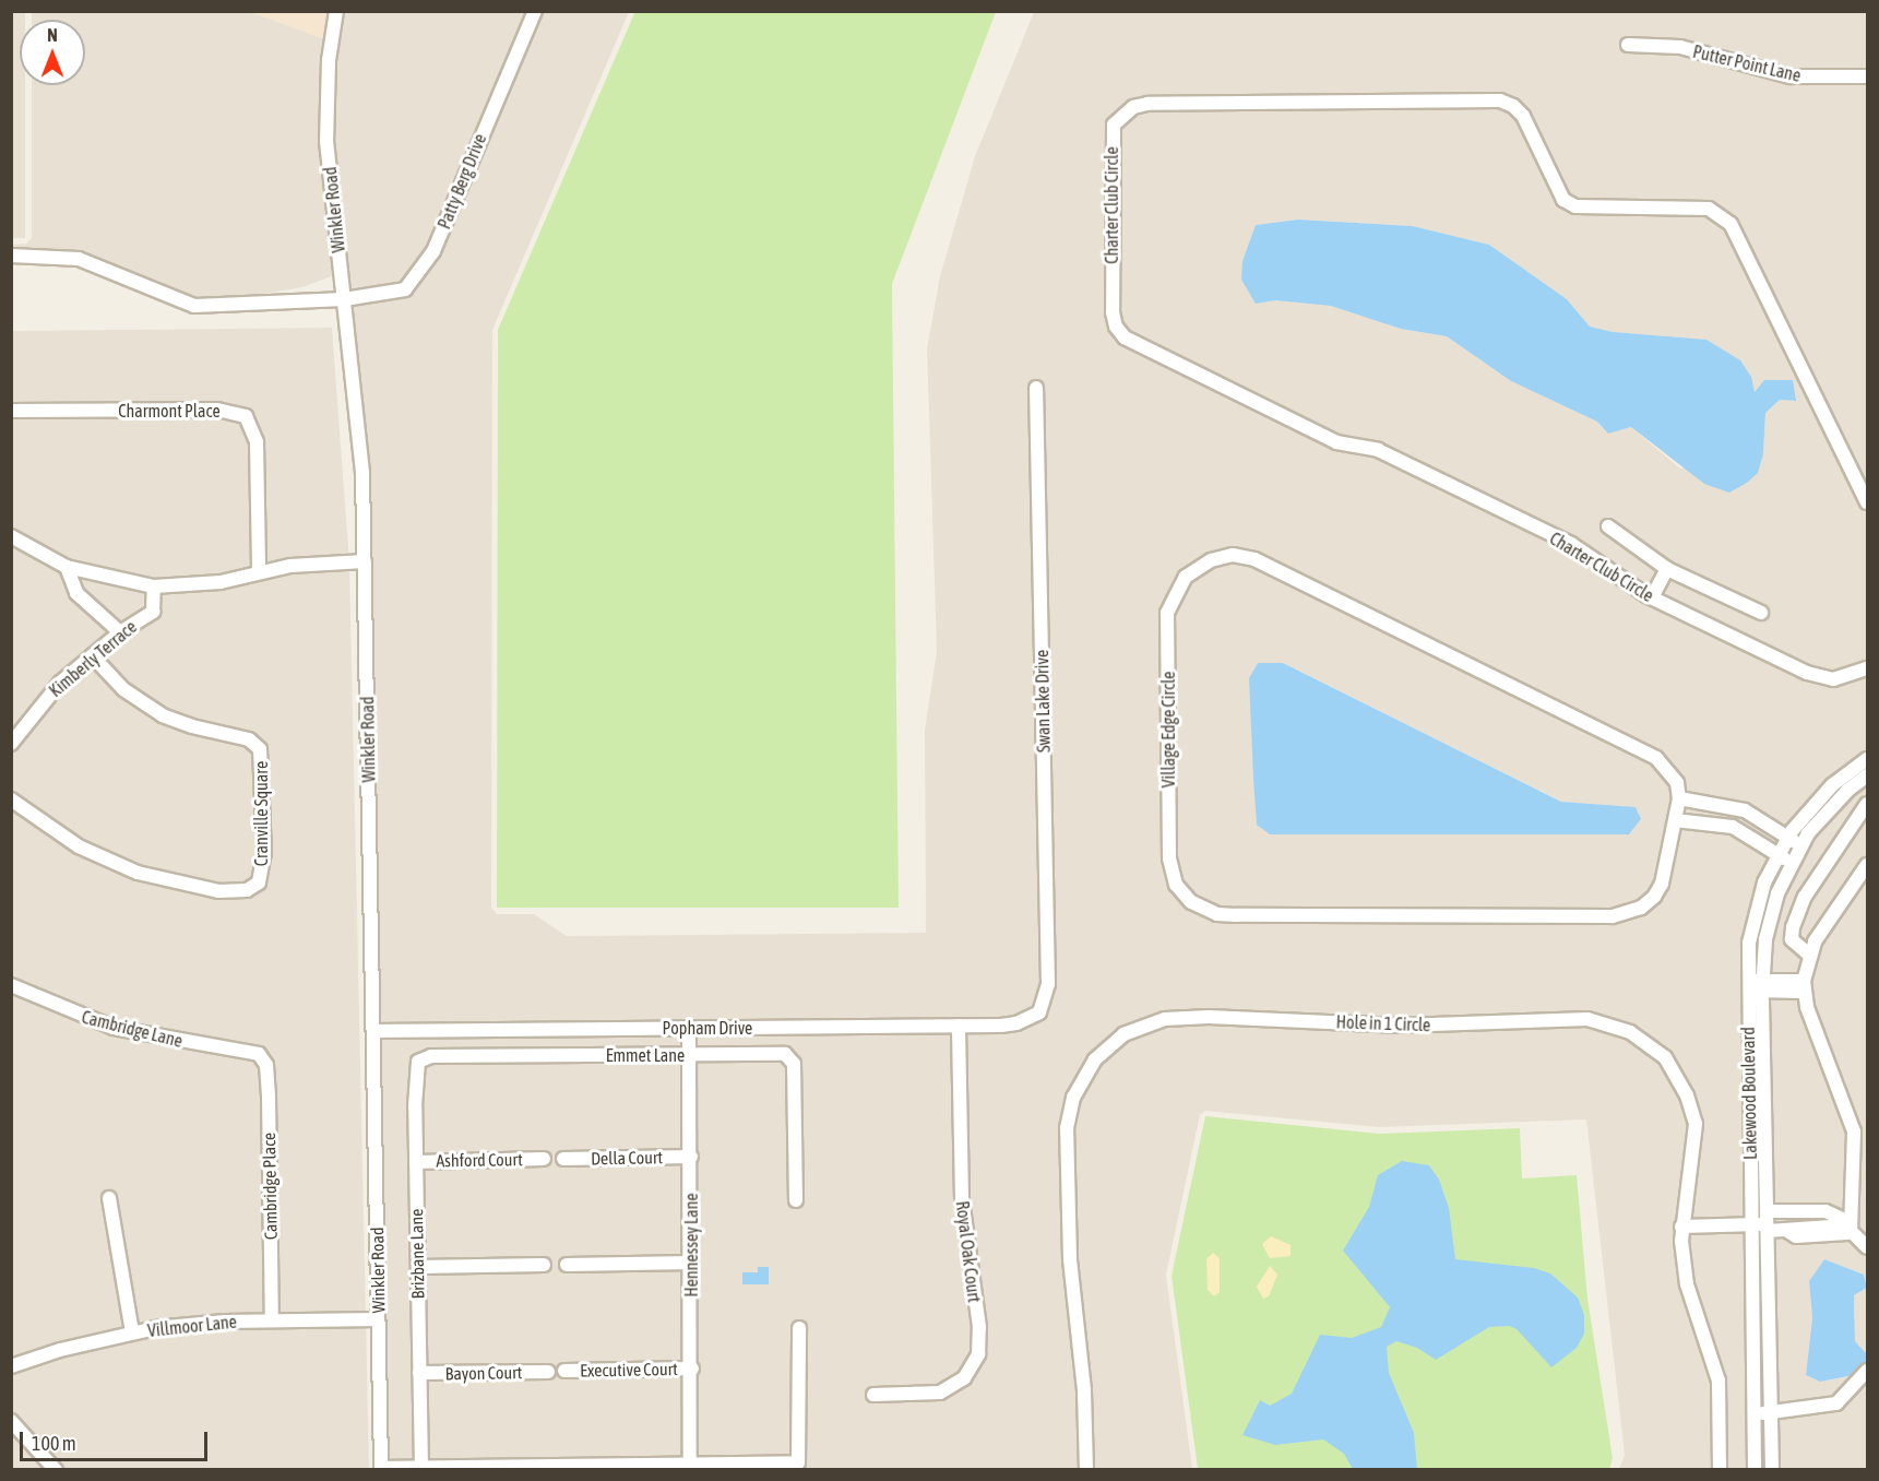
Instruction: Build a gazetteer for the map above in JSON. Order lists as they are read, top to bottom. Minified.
{"streets":{"street":["Putter Point Lane","Patty Berg Drive","Charter Club Circle","Winkler Road","Charmont Place","Kimberly Terrace","Swan Lake Drive","Village Edge Circle","Cranville Square","Hole in 1 Circle","Popham Drive","Cambridge Lane","Emmet Lane","Lakewood Boulevard","Della Court","Ashford Court","Cambridge Place","Hennessey Lane","Royal Oak Court","Brizbane Lane","Villmoor Lane","Executive Court","Bayon Court"]},"crossings":[["Patty Berg Drive","Winkler Road"],["Winkler Road","Popham Drive"],["Winkler Road","Villmoor Lane"],["Kimberly Terrace","Cranville Square"],["Swan Lake Drive","Popham Drive"],["Popham Drive","Hennessey Lane"],["Popham Drive","Royal Oak Court"],["Cambridge Lane","Cambridge Place"],["Emmet Lane","Hennessey Lane"],["Emmet Lane","Brizbane Lane"],["Della Court","Hennessey Lane"],["Ashford Court","Brizbane Lane"],["Cambridge Place","Villmoor Lane"],["Hennessey Lane","Executive Court"],["Brizbane Lane","Bayon Court"]],"scale_bar":"100 m","north":"top"}
